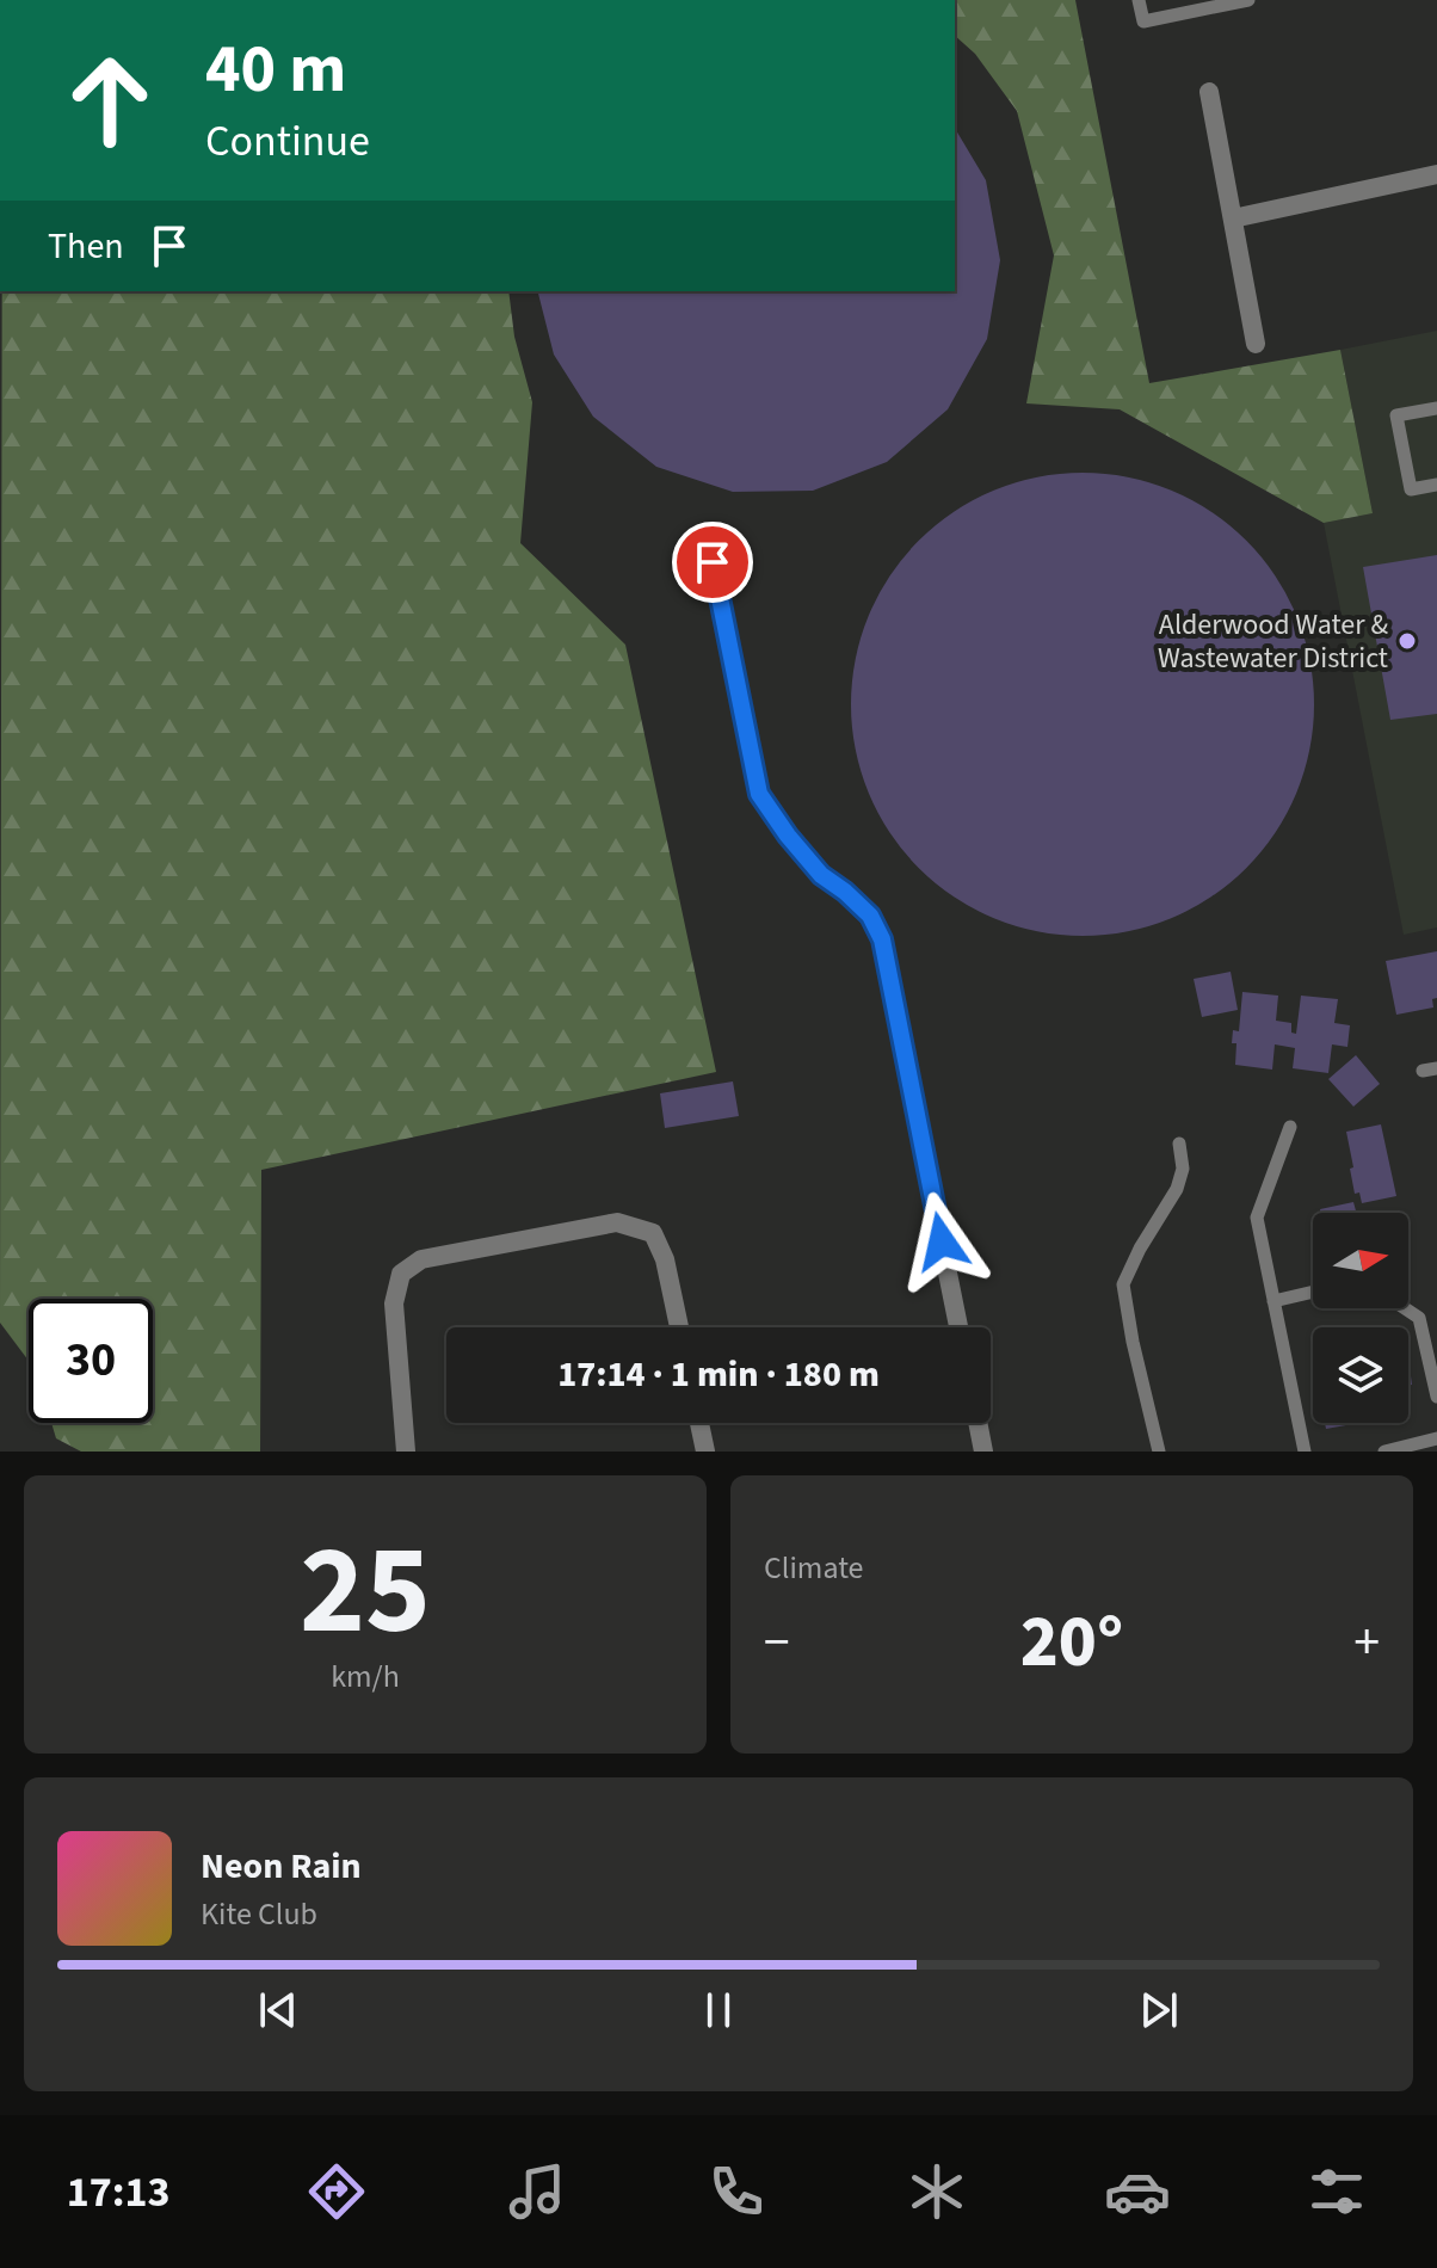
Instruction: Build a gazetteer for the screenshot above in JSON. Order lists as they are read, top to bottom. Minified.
{"places":["Alderwood Water & Wastewater District"],"north":"right","page":{"turn":["40 m","Continue"],"then":"Then","limit":"30","trip":"17:14 · 1 min · 180 m","tile":[["25","km/h"],"Climate"],"heat":["−","20°","+"],"song":["Neon Rain","Kite Club"],"tabs":"17:13"}}
